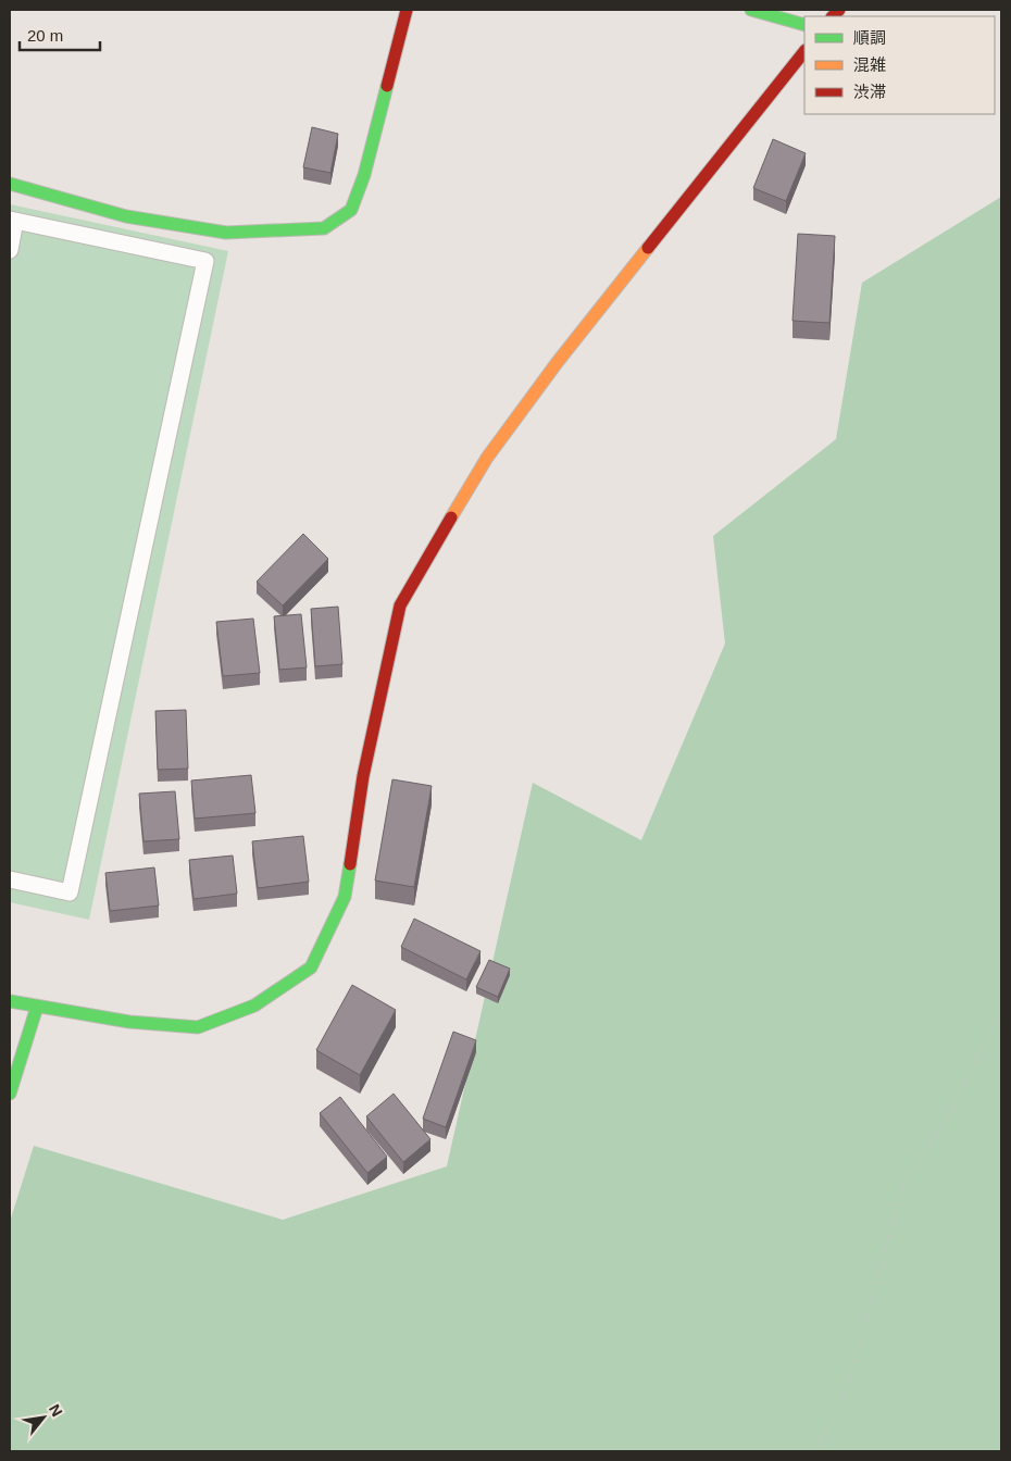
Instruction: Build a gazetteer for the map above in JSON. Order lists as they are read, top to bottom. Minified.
{"legend":["順調","混雑","渋滞"],"scale_bar":"20 m","north":"top right"}
